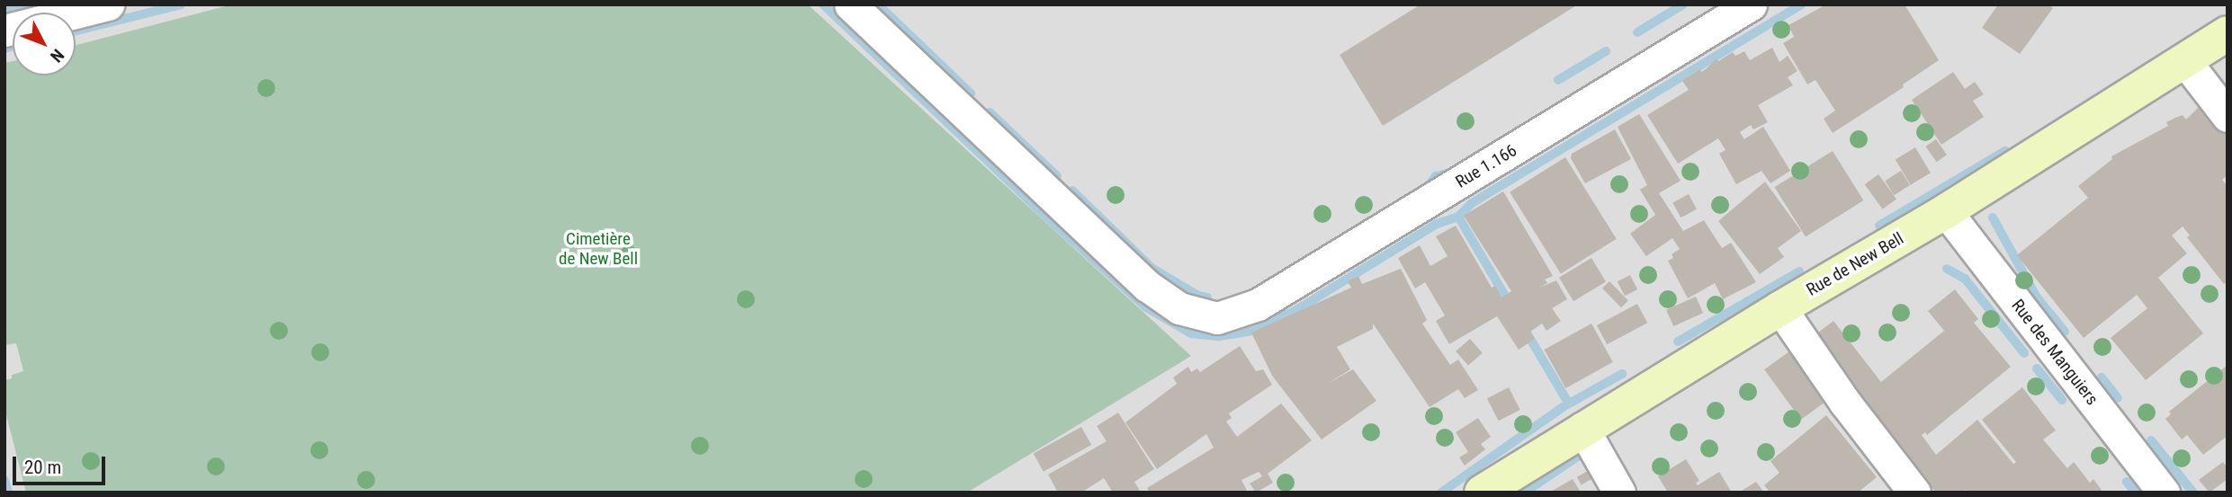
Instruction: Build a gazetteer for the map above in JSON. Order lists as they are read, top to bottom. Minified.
{"streets":{"main road":["Rue de New Bell"],"street":["Rue 1.166","Rue des Manguiers"]},"crossings":[["Rue de New Bell","Rue des Manguiers"]],"parks":["Cimetière de New Bell"],"scale_bar":"20 m","north":"bottom right"}
